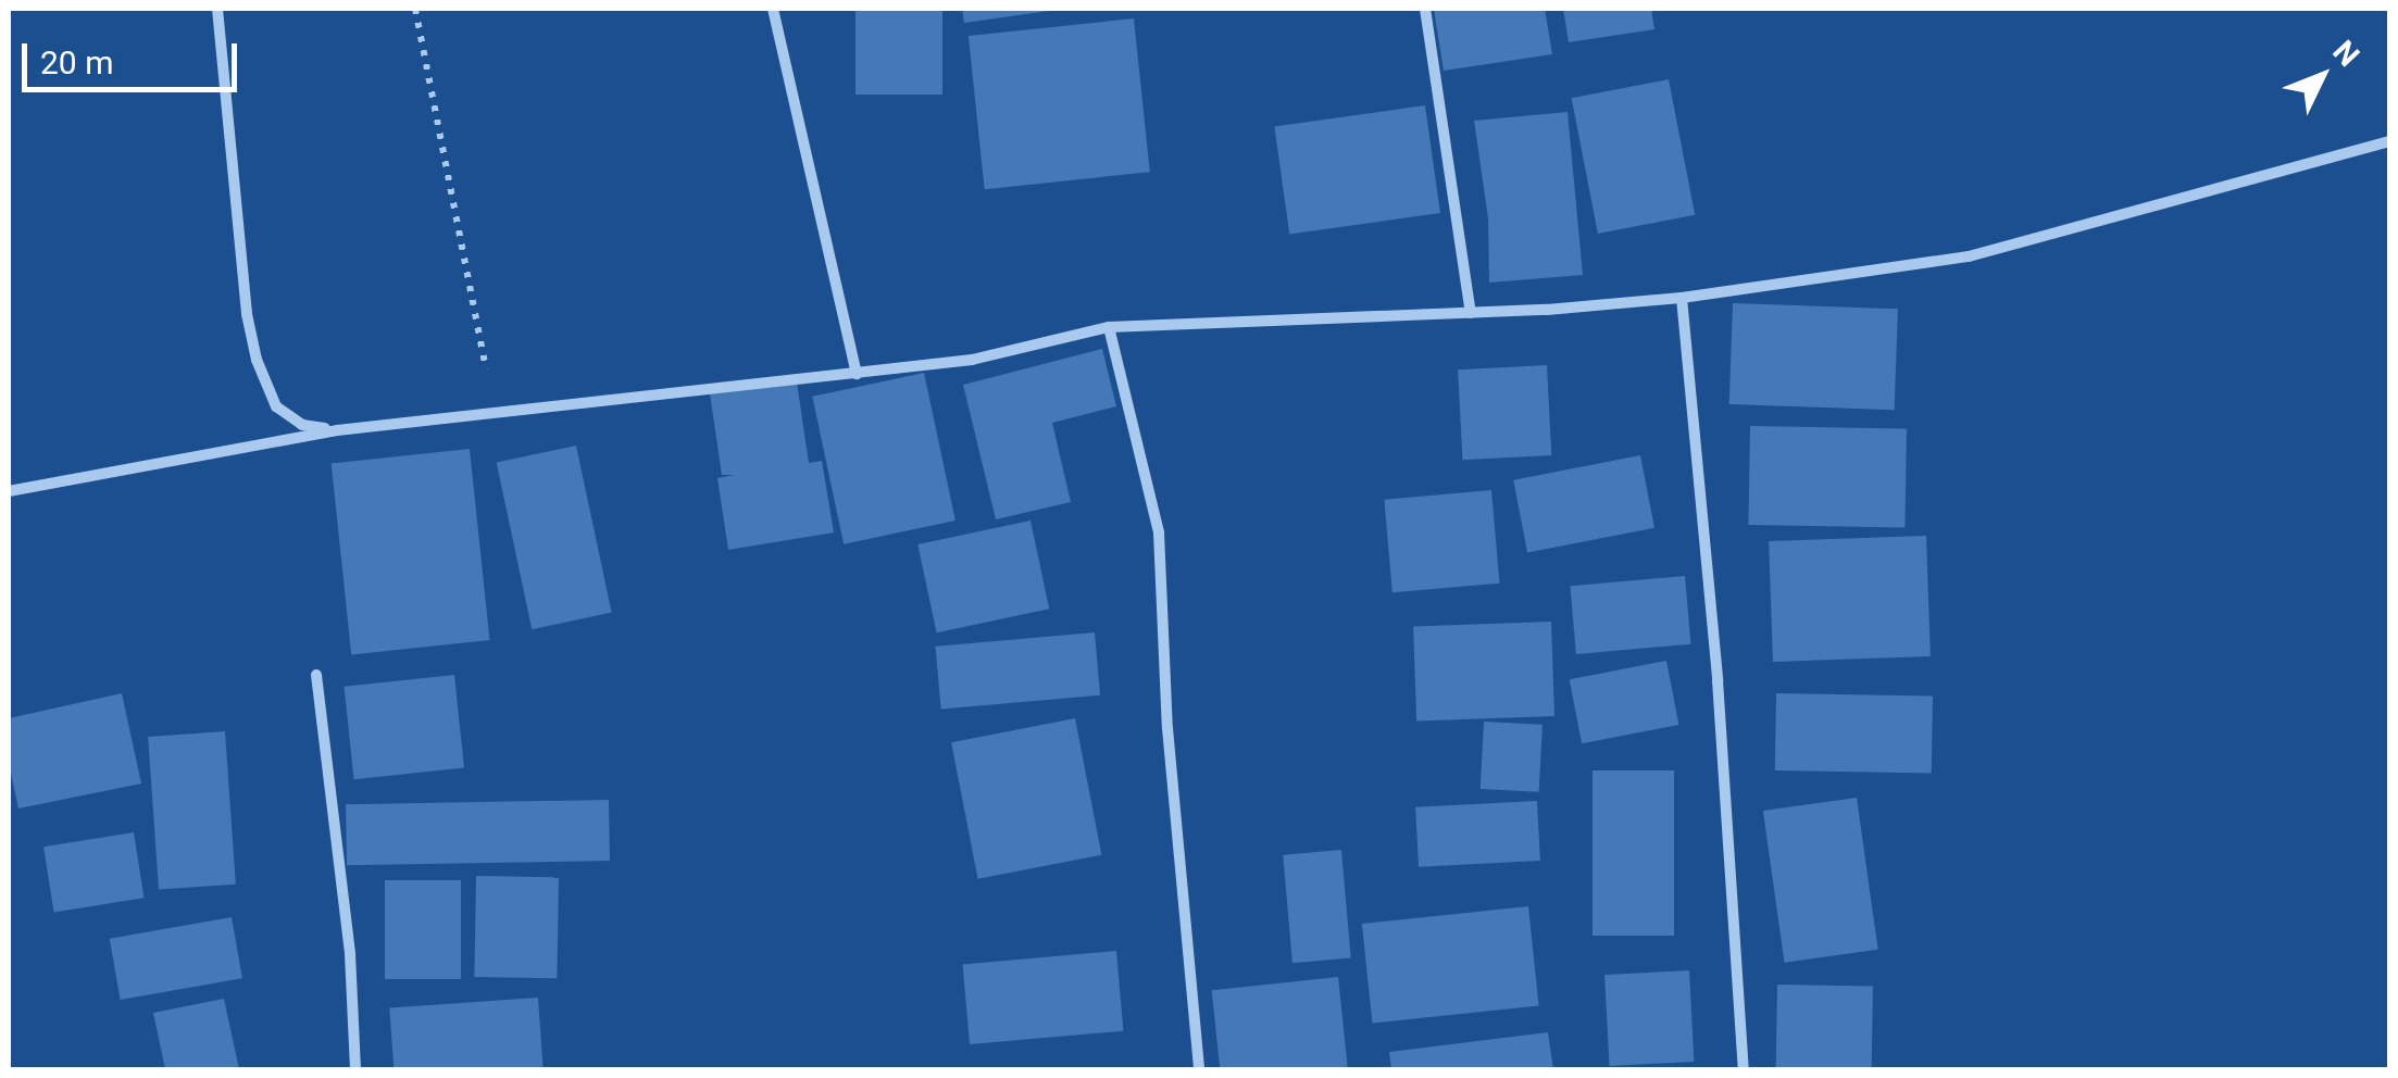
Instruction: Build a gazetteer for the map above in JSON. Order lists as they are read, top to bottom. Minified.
{"scale_bar":"20 m","north":"top right"}
